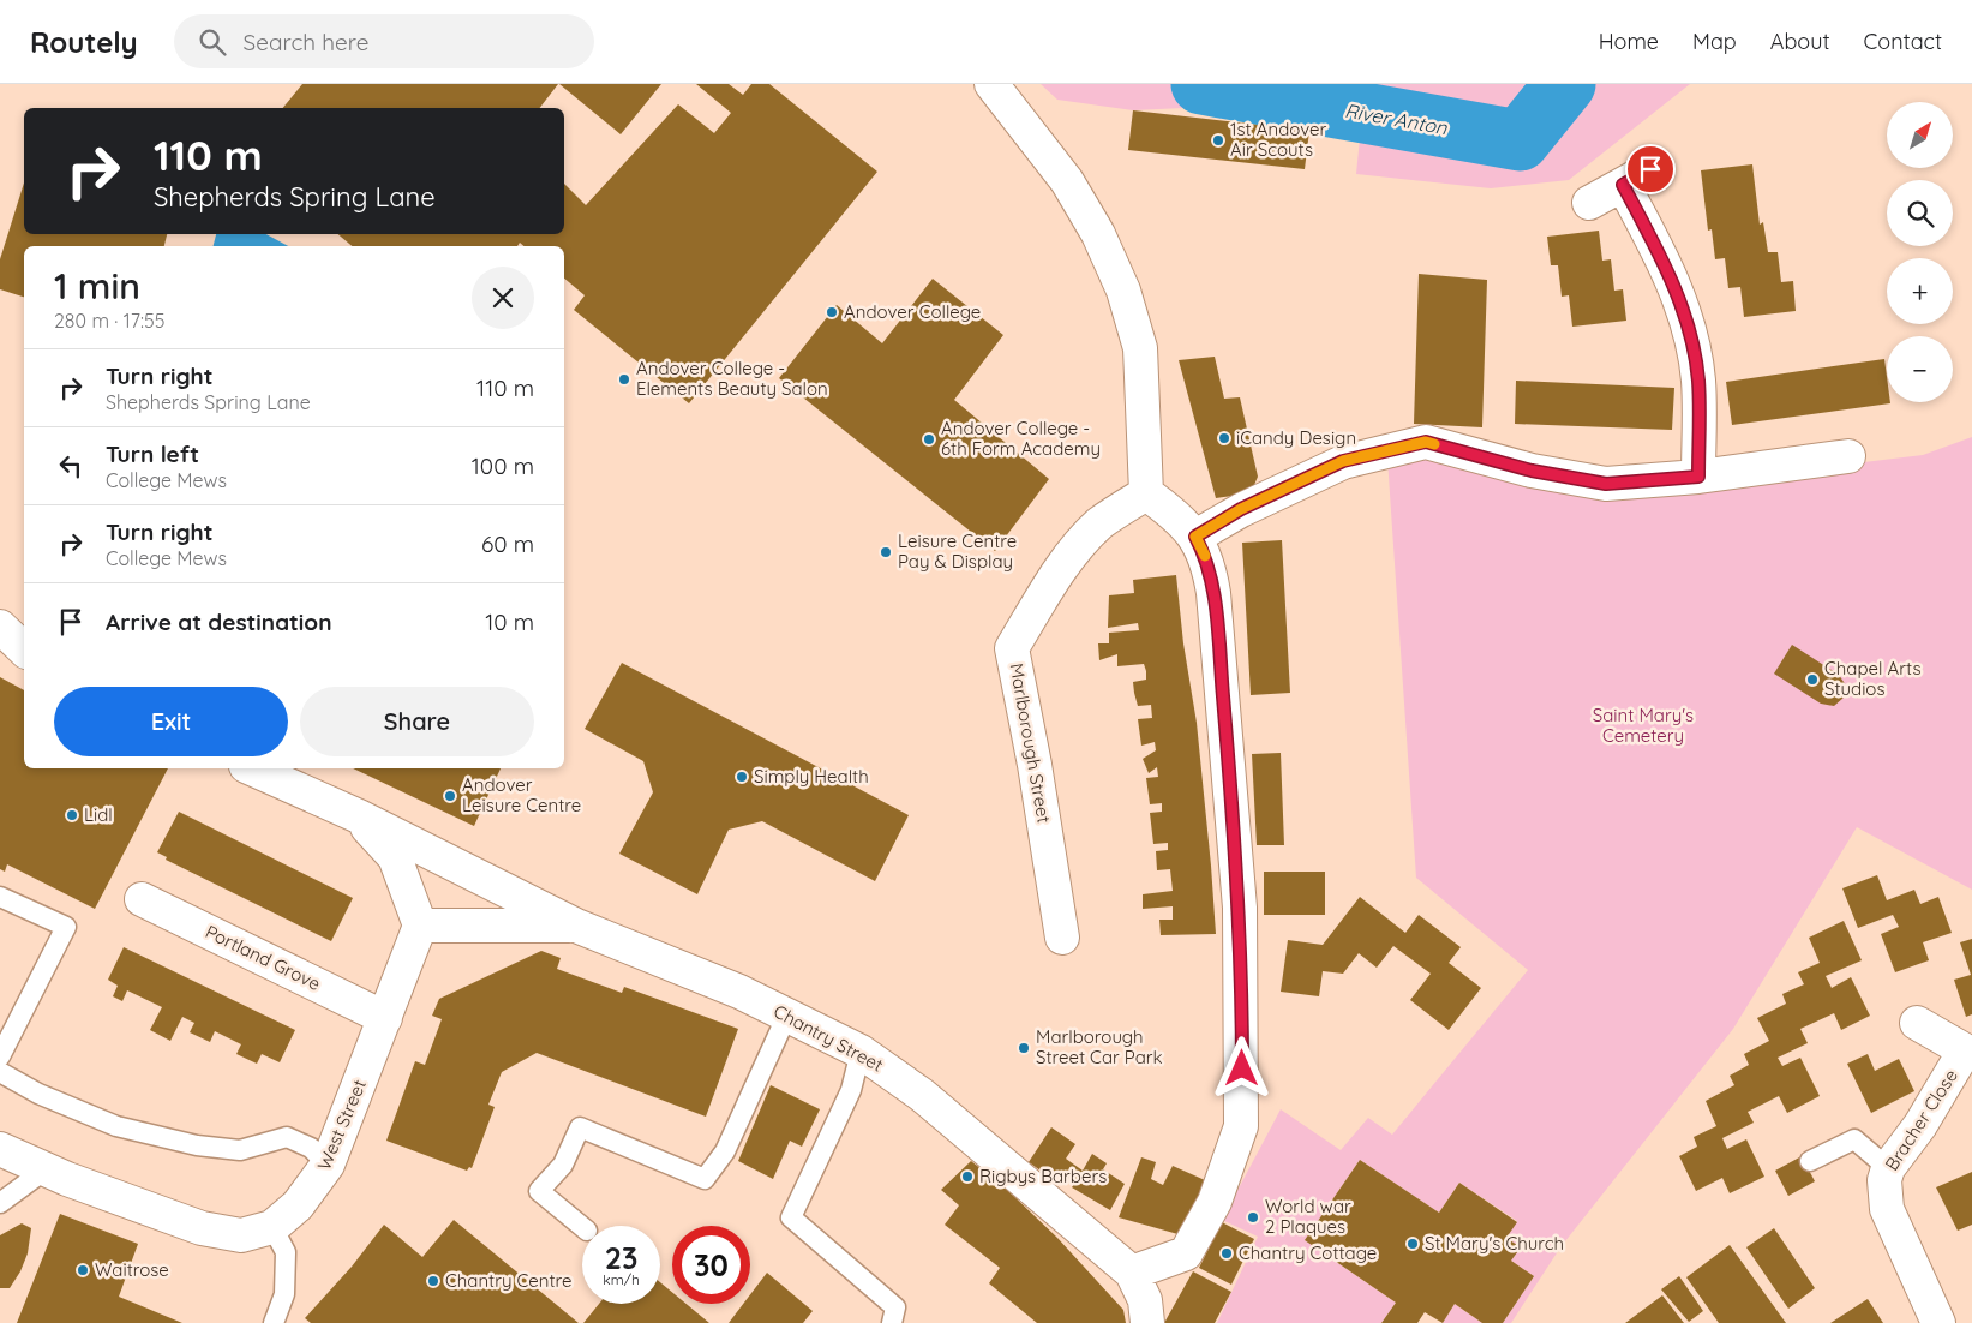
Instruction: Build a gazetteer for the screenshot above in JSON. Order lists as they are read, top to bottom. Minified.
{"streets":{"street":["Marlborough Street","Portland Grove","Chantry Street","Bracher Close","West Street"]},"crossings":[["Portland Grove","West Street"],["Chantry Street","West Street"]],"water":["River Anton"],"parks":["Saint Mary's Cemetery"],"places":["1st Andover Air Scouts","Andover College","Andover College - Elements Beauty Salon","iCandy Design","Andover College - 6th Form Academy","Leisure Centre Pay & Display","Chapel Arts Studios","Simply Health","Andover Leisure Centre","Lidl","Marlborough Street Car Park","Rigbys Barbers","World war 2 Plaques","St Mary's Church","Chantry Cottage","Waitrose","Chantry Centre"],"north":"top right","page":{"header":"Routely","search":"Search here","nav":["Home","Map","About","Contact"],"map_buttons":["+","−"],"turn":["110 m","Shepherds Spring Lane"],"heading":["1 min","280 m · 17:55"],"list":[{"name":"Turn right","note":"Shepherds Spring Lane","value":"110 m"},{"name":"Turn left","note":"College Mews","value":"100 m"},{"name":"Turn right","note":"College Mews","value":"60 m"},{"name":"Arrive at destination","value":"10 m"}],"buttons":["Exit","Share"],"speed":"23 km/h","limit":"30"}}
